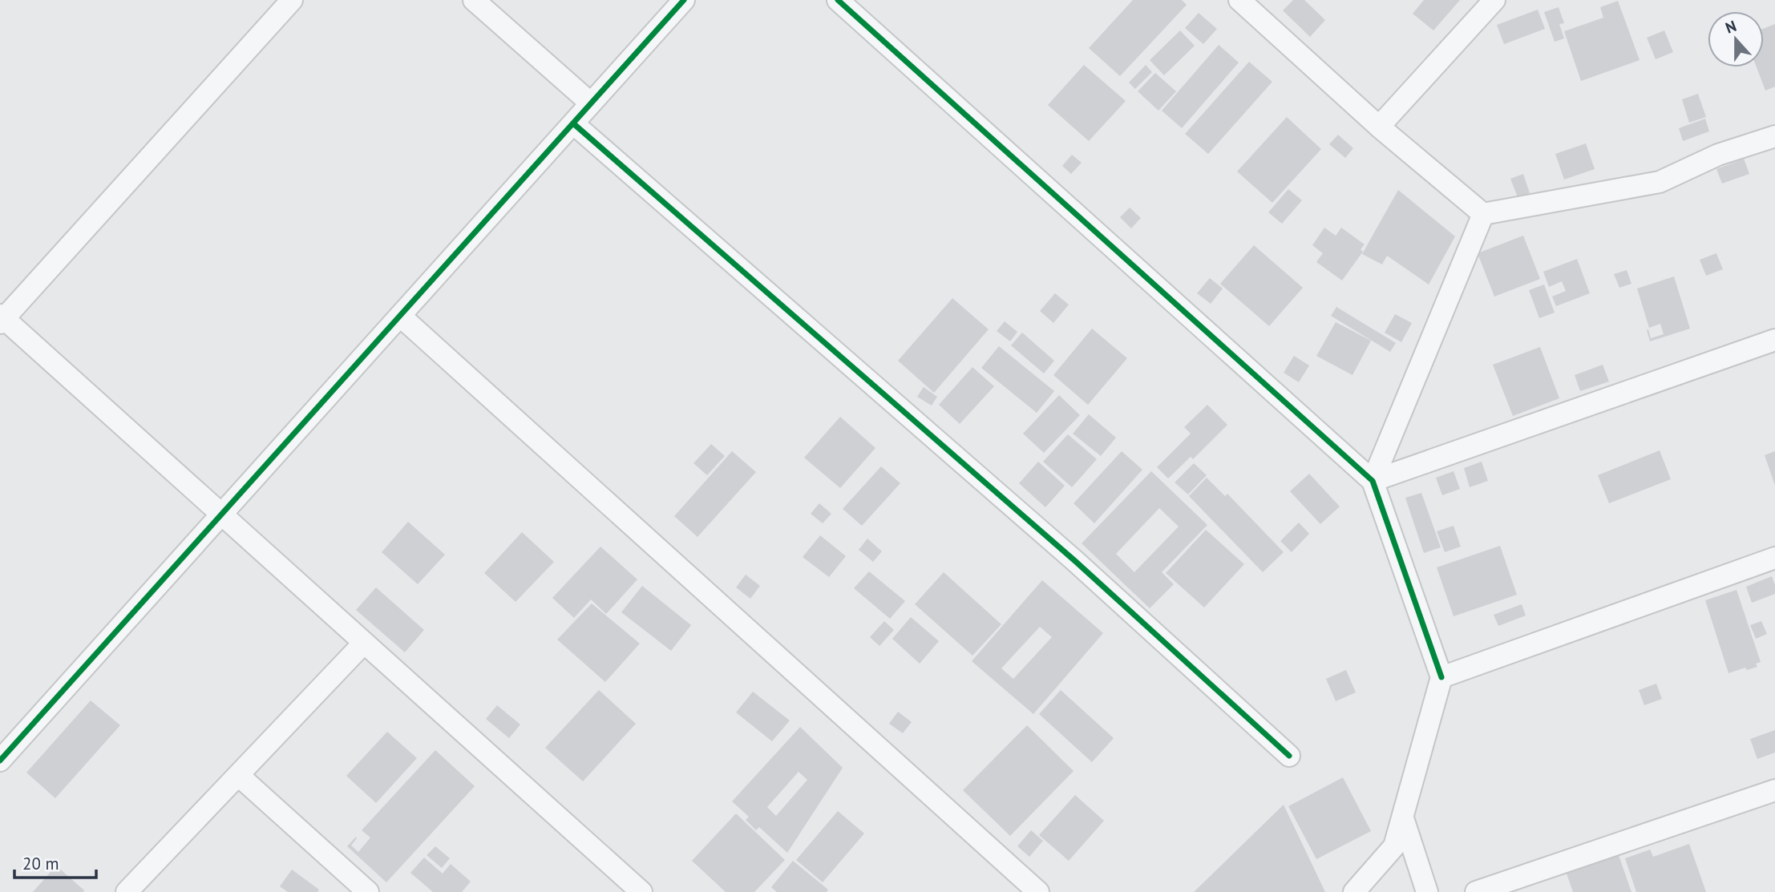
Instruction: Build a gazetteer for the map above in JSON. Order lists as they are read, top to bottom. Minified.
{"scale_bar":"20 m","north":"top"}
